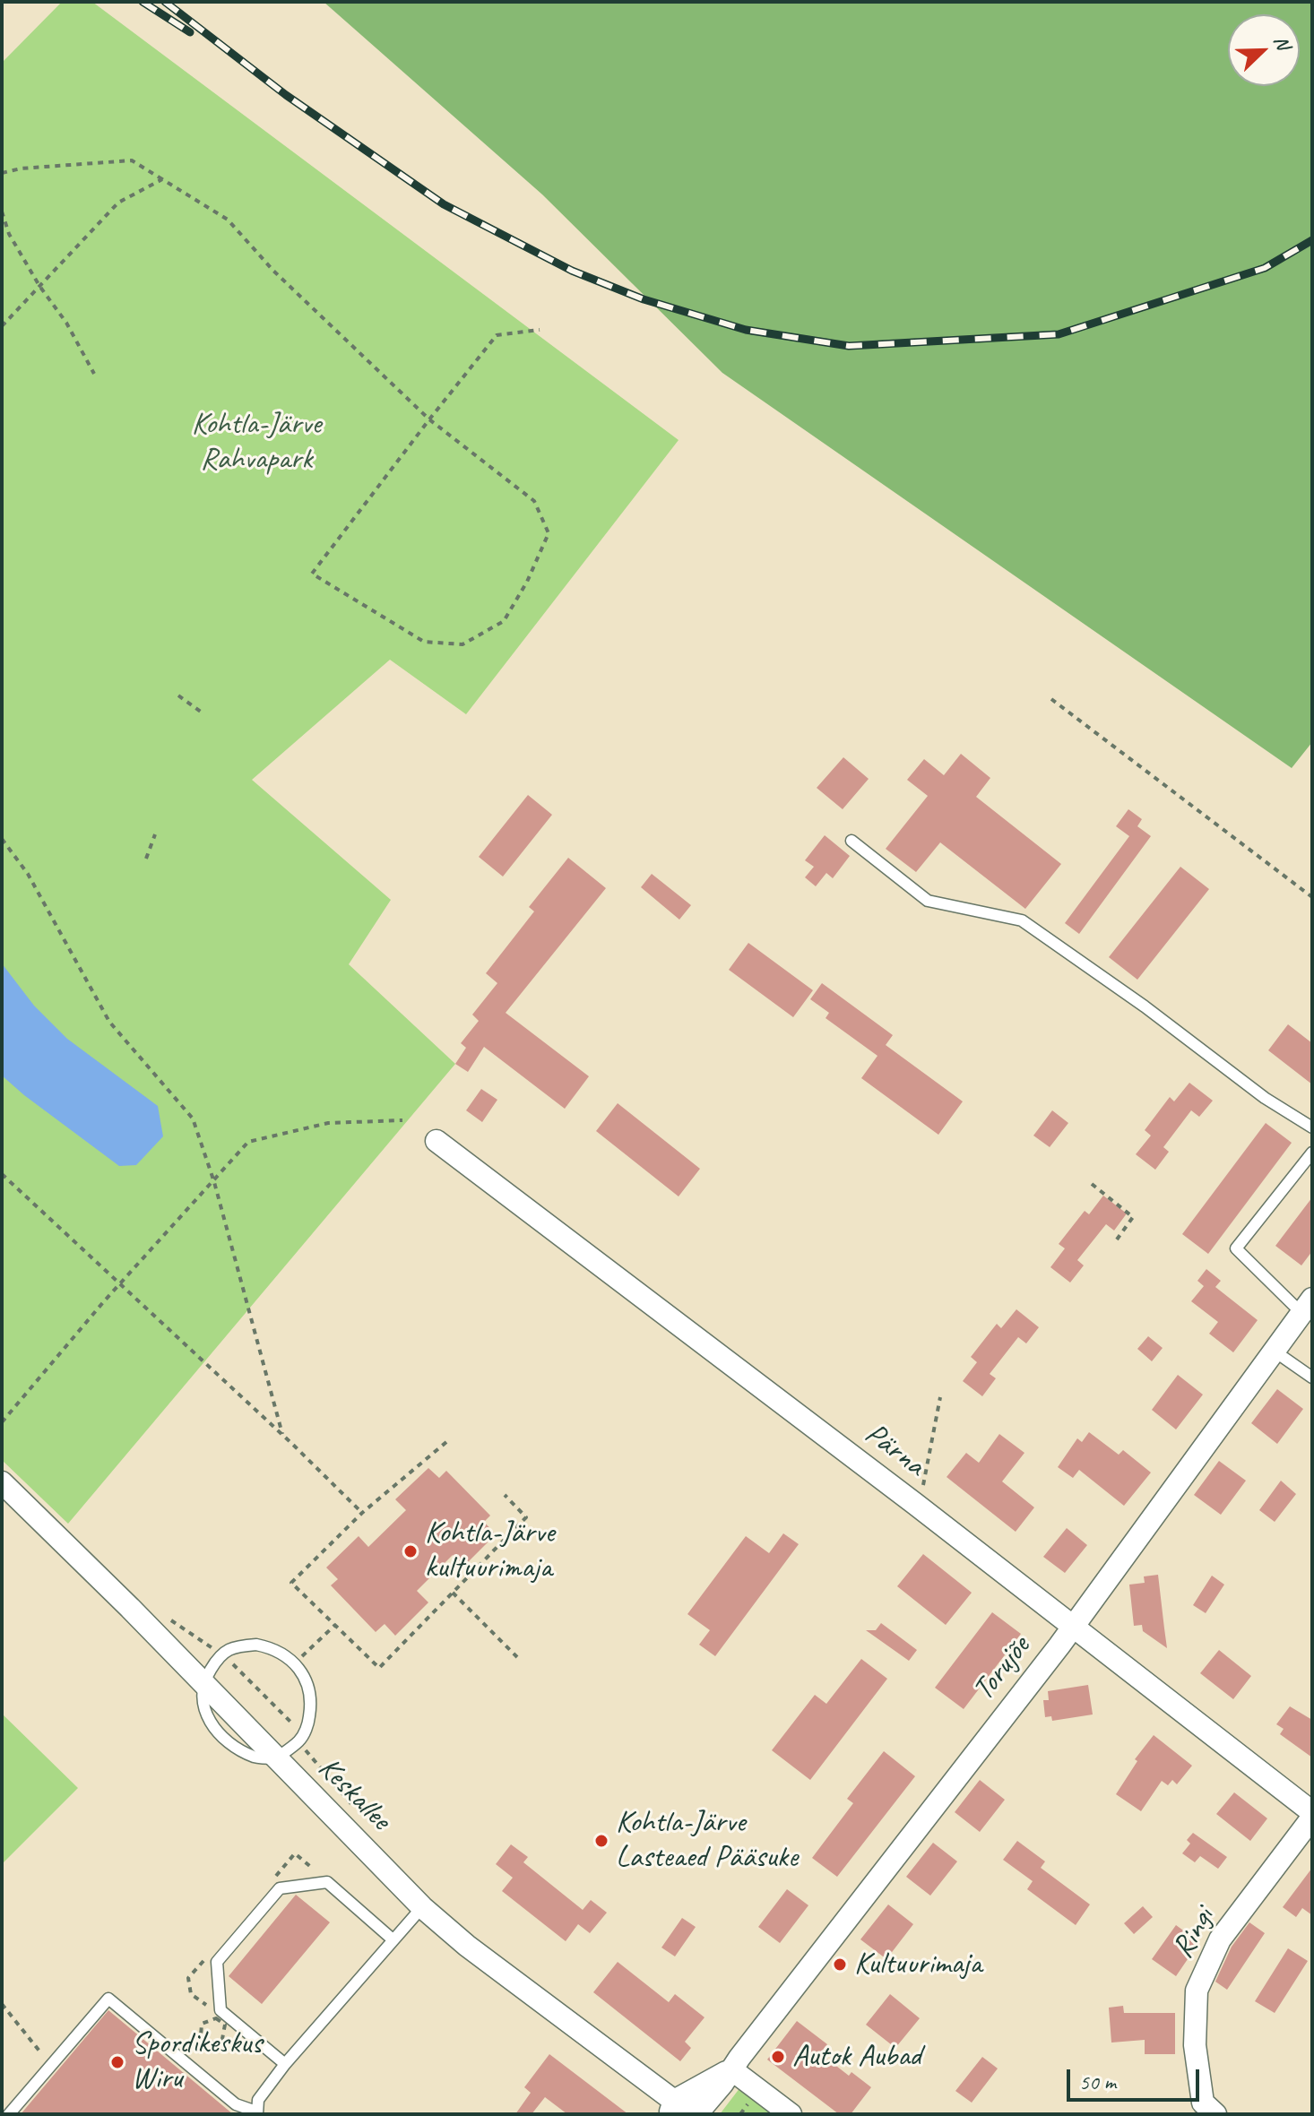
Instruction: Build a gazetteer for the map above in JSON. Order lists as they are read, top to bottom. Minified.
{"streets":{"street":["Pärna","Torujõe","Keskallee","Ringi"]},"crossings":[["Pärna","Torujõe"],["Torujõe","Keskallee"]],"parks":["Kohtla-Järve Rahvapark"],"places":["Kohtla-Järve kultuurimaja","Kohtla-Järve Lasteaed Pääsuke","Kultuurimaja","Autok Aubad","Spordikeskus Wiru"],"scale_bar":"50 m","north":"top right"}
